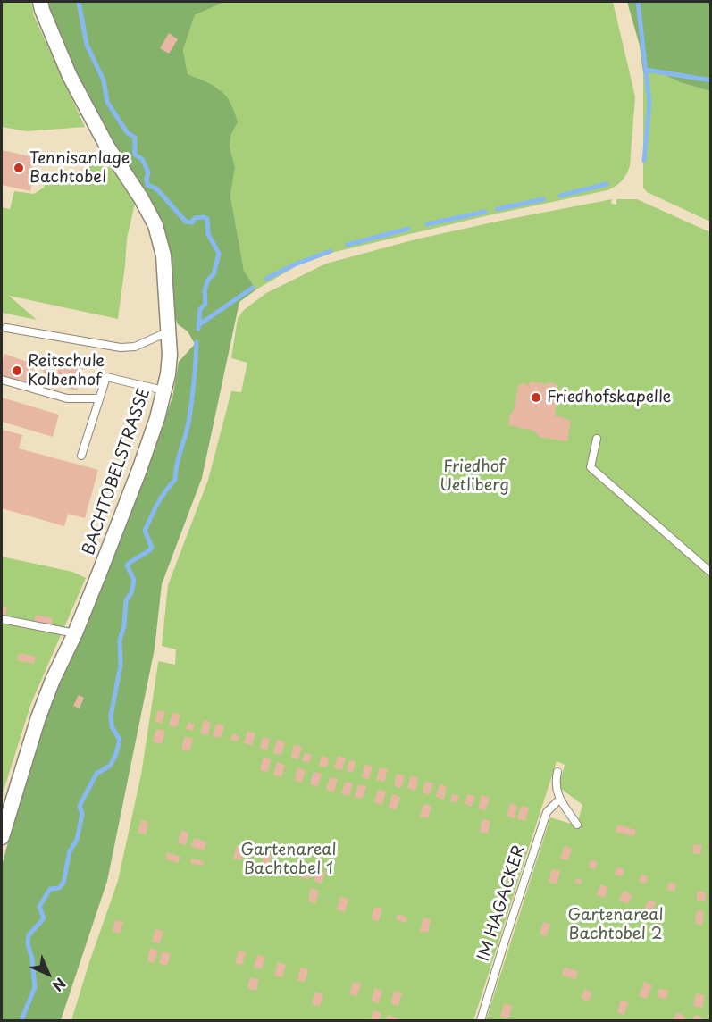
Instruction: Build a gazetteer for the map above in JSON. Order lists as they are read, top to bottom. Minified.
{"streets":{"street":["BACHTOBELSTRASSE"],"lane":["IM HAGACKER"]},"parks":["Friedhof Uetliberg","Gartenareal Bachtobel 1","Gartenareal Bachtobel 2"],"places":["Tennisanlage Bachtobel","Reitschule Kolbenhof","Friedhofskapelle"],"north":"bottom right"}
